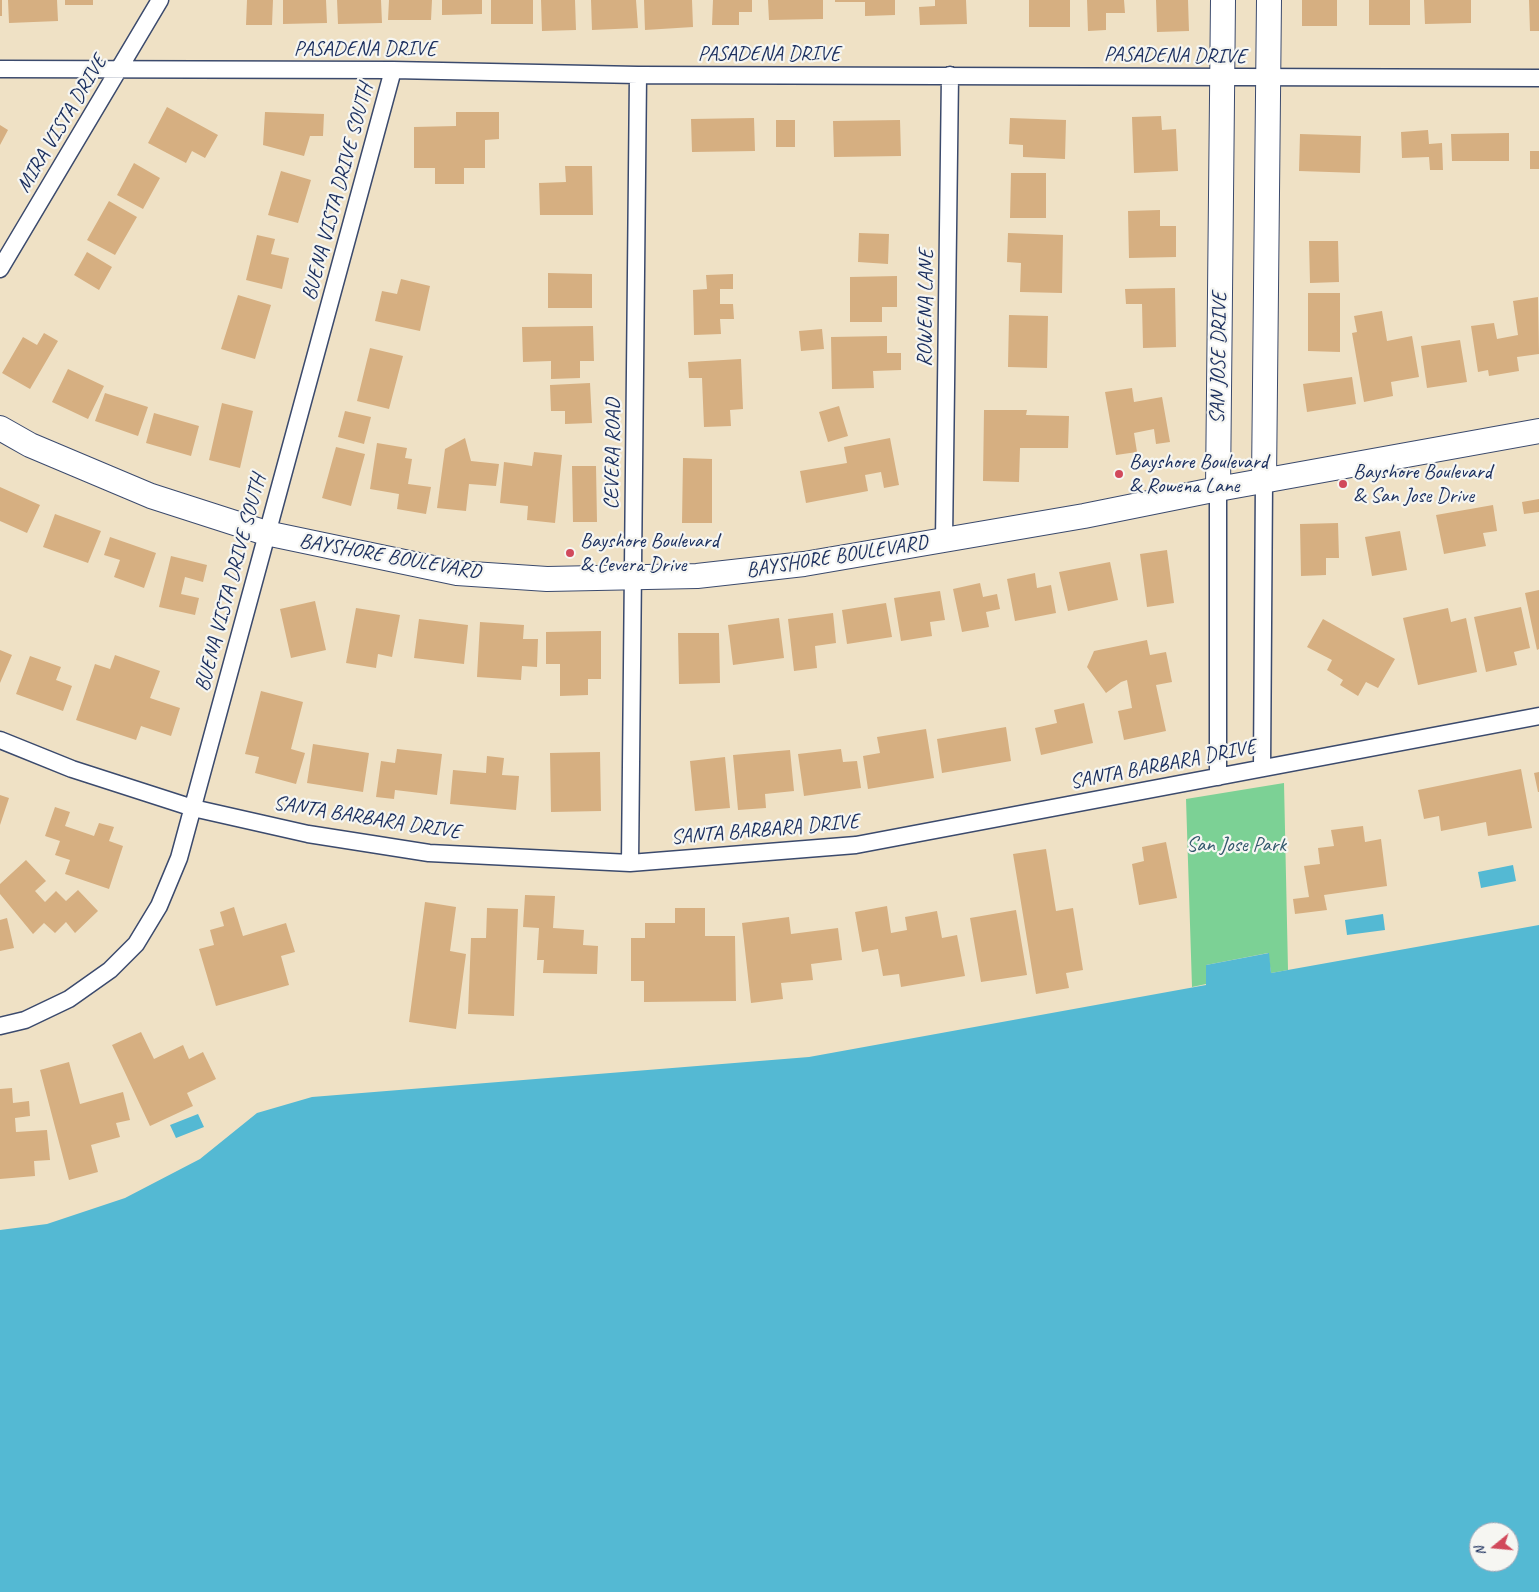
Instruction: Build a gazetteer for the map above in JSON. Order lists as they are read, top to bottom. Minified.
{"streets":{"main road":["SAN JOSE DRIVE","BAYSHORE BOULEVARD"],"street":["PASADENA DRIVE","MIRA VISTA DRIVE","BUENA VISTA DRIVE SOUTH","ROWENA LANE","CEVERA ROAD","SANTA BARBARA DRIVE"]},"crossings":[["PASADENA DRIVE","MIRA VISTA DRIVE"],["PASADENA DRIVE","BUENA VISTA DRIVE SOUTH"],["PASADENA DRIVE","ROWENA LANE"],["PASADENA DRIVE","SAN JOSE DRIVE"],["PASADENA DRIVE","CEVERA ROAD"],["BUENA VISTA DRIVE SOUTH","BAYSHORE BOULEVARD"],["BUENA VISTA DRIVE SOUTH","SANTA BARBARA DRIVE"],["ROWENA LANE","BAYSHORE BOULEVARD"],["SAN JOSE DRIVE","BAYSHORE BOULEVARD"],["SAN JOSE DRIVE","SANTA BARBARA DRIVE"],["CEVERA ROAD","BAYSHORE BOULEVARD"],["CEVERA ROAD","SANTA BARBARA DRIVE"]],"parks":["San Jose Park"],"places":["Bayshore Boulevard & Rowena Lane","Bayshore Boulevard & San Jose Drive","Bayshore Boulevard & Cevera Drive"],"north":"left"}
